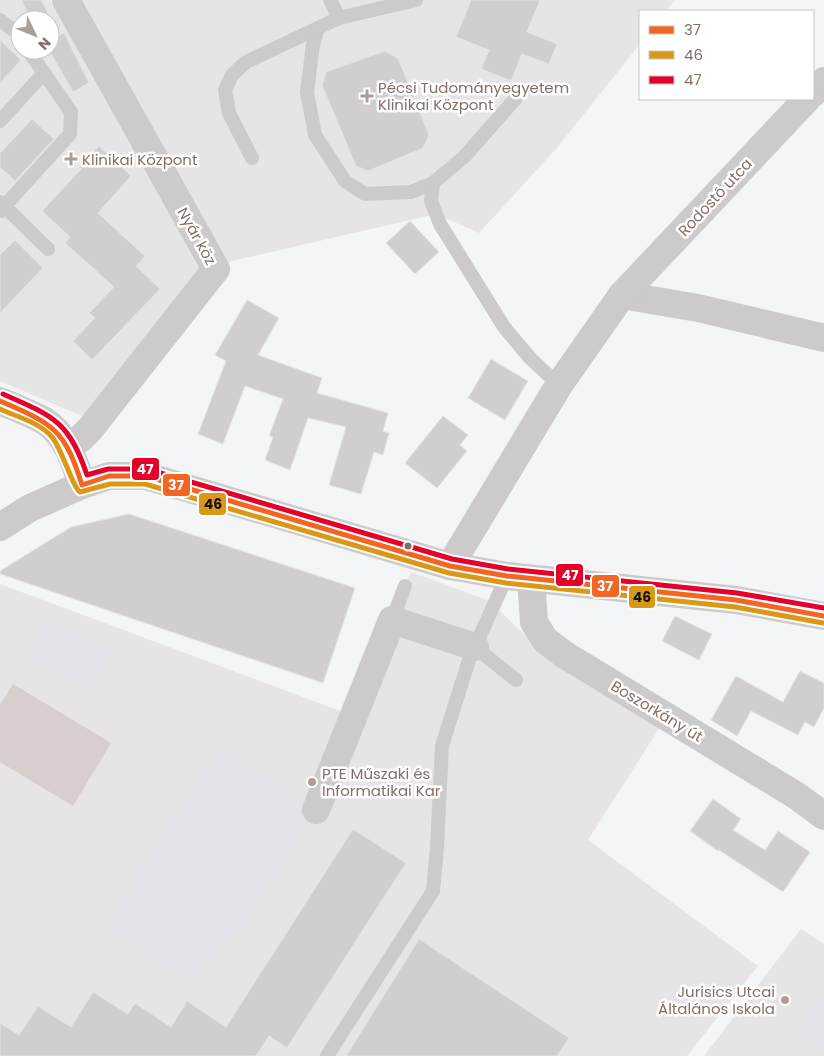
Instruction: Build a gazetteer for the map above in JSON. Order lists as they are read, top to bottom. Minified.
{"streets":{"street":["Rodostó utca","Nyár köz","Boszorkány út"]},"places":{"health":["Pécsi Tudományegyetem Klinikai Központ","Klinikai Központ"],"other":["PTE Műszaki és Informatikai Kar","Jurisics Utcai Általános Iskola"]},"lines":["transit line 47","transit line 37","transit line 46"],"legend":["37","46","47"],"north":"bottom right"}
